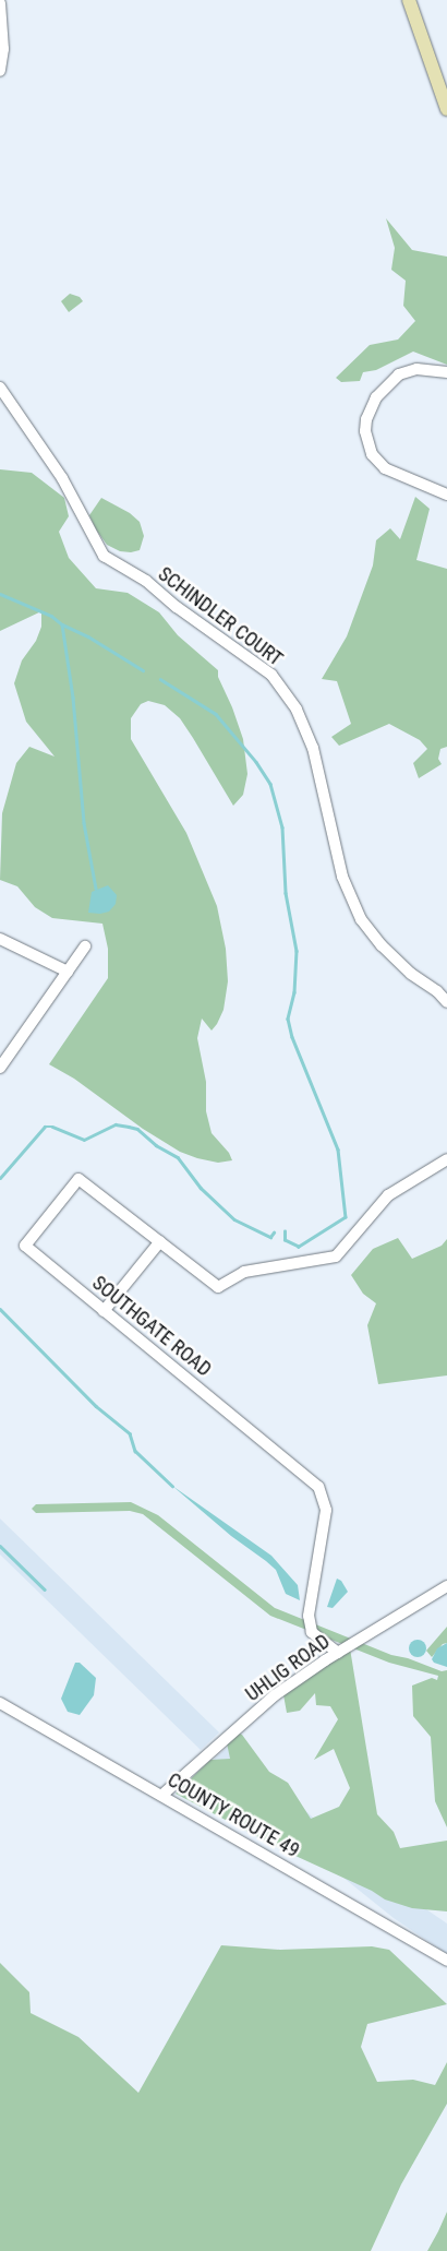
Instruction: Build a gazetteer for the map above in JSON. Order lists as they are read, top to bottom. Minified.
{"streets":{"street":["SCHINDLER COURT","SOUTHGATE ROAD","UHLIG ROAD","COUNTY ROUTE 49"]},"crossings":[["SOUTHGATE ROAD","UHLIG ROAD"],["UHLIG ROAD","COUNTY ROUTE 49"]]}
